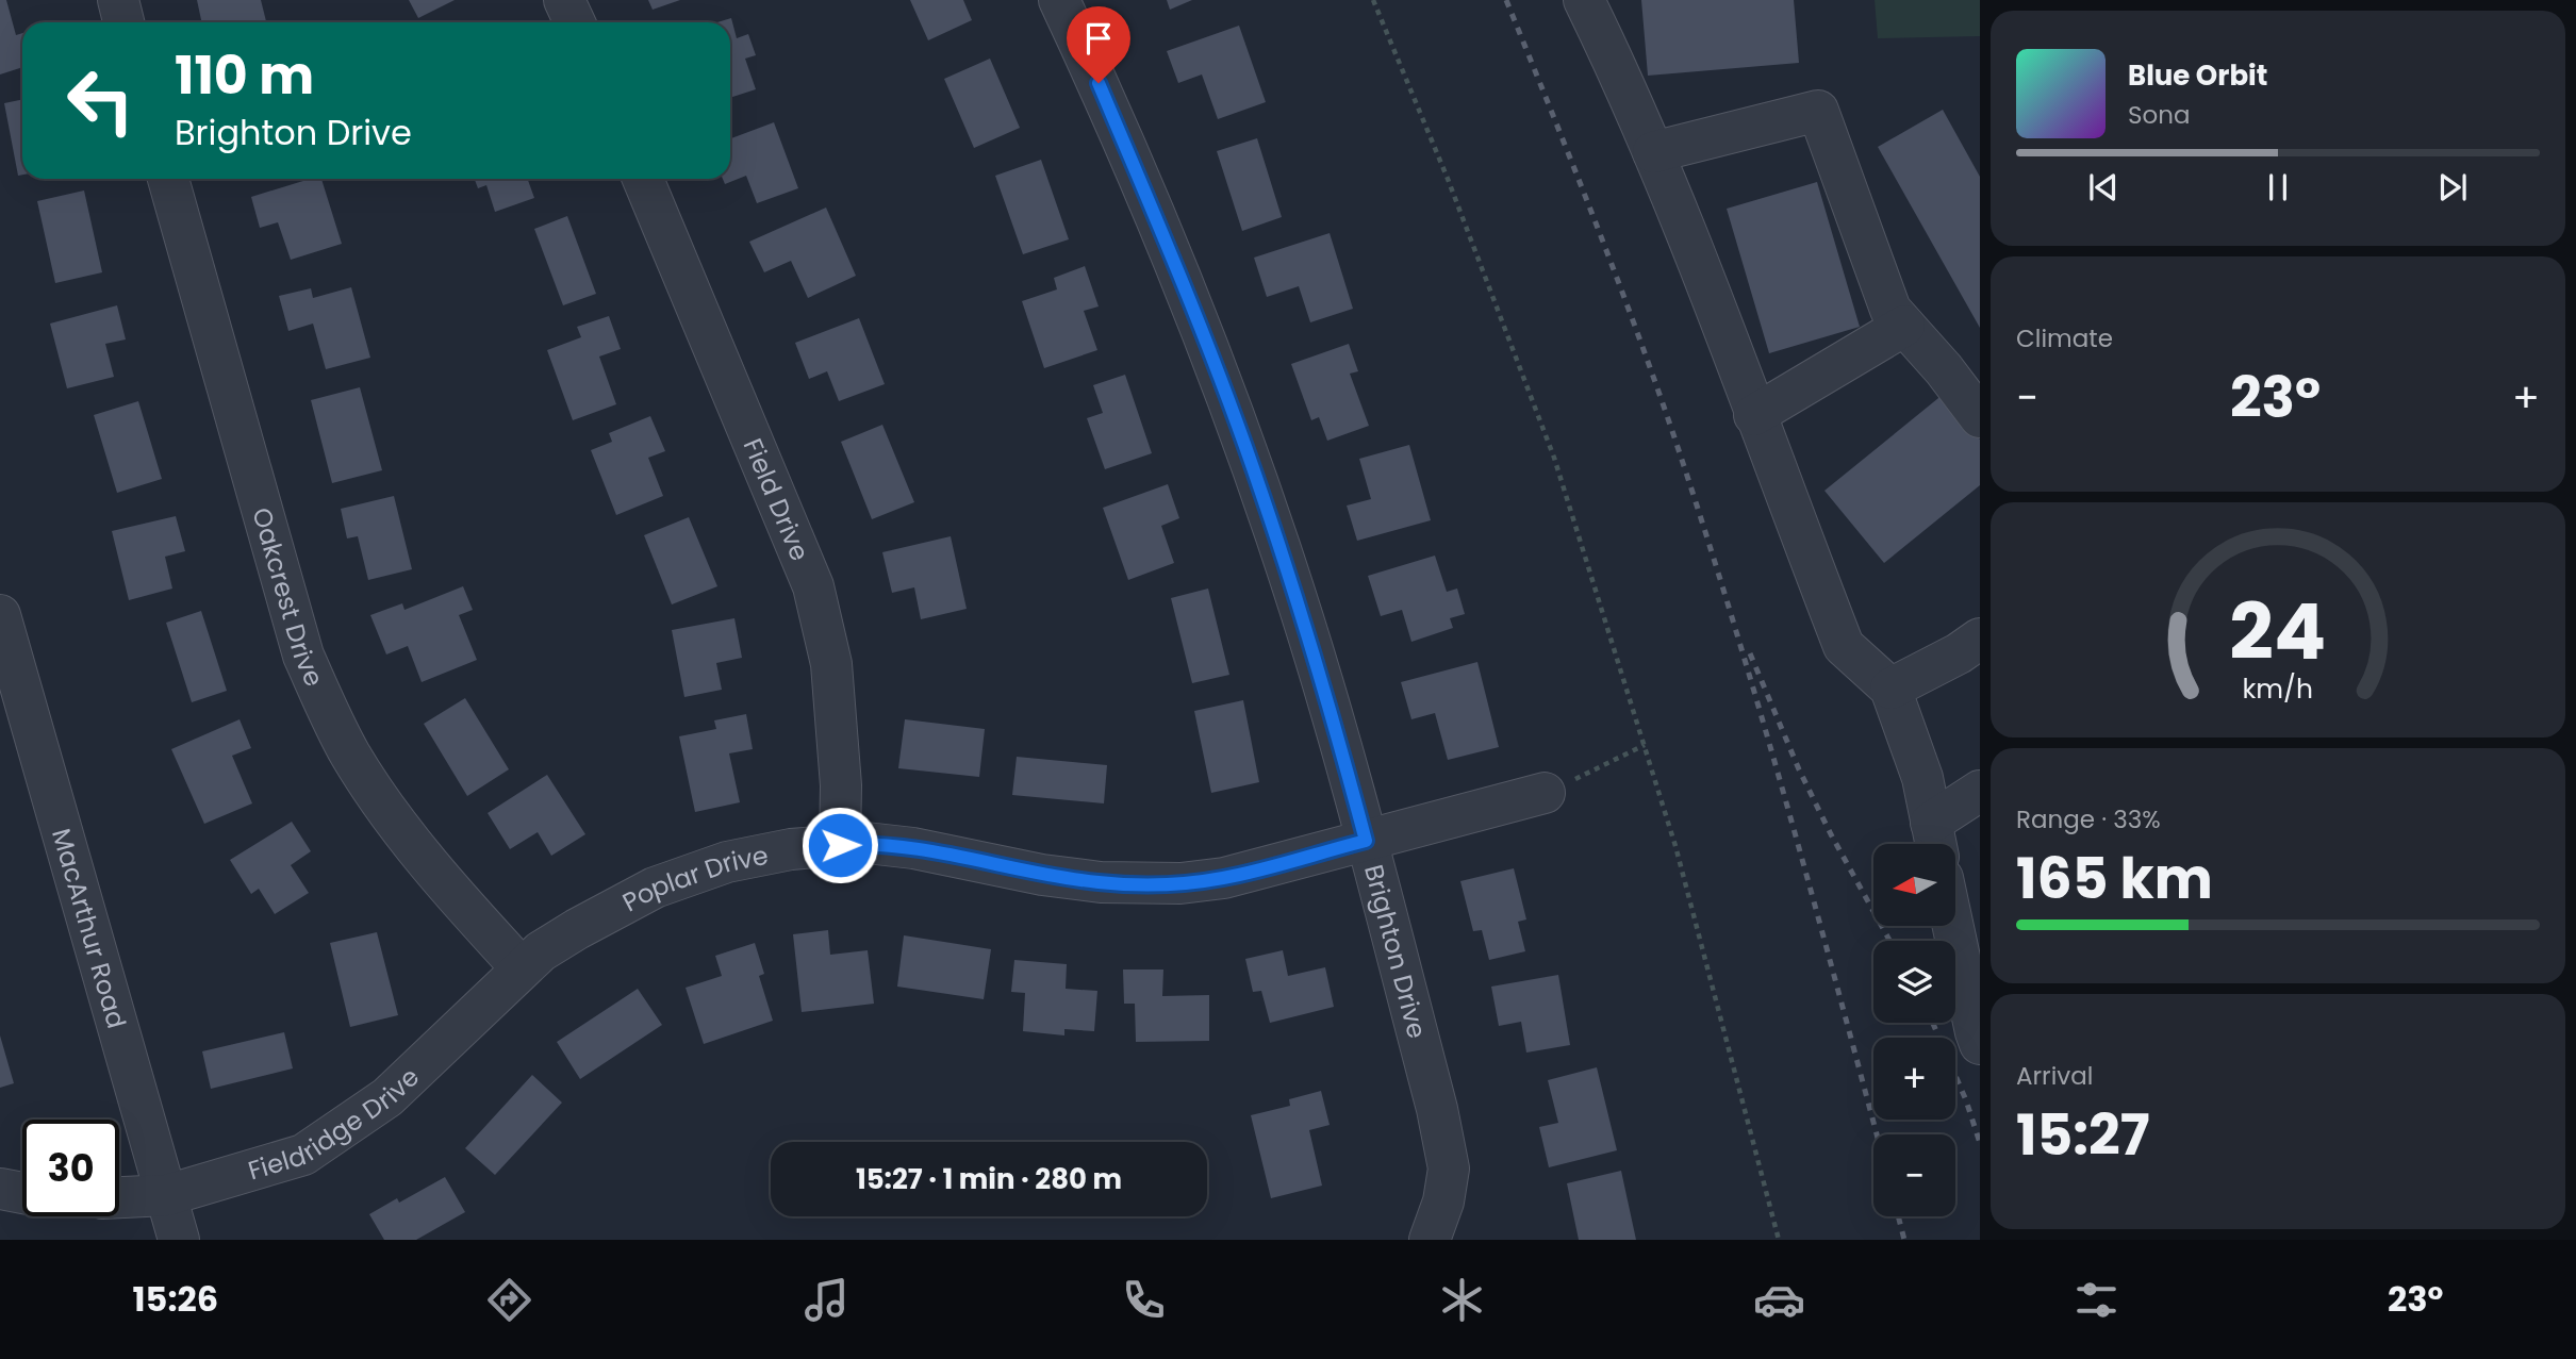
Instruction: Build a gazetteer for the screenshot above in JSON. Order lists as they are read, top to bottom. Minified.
{"streets":{"street":["Field Drive","Oakcrest Drive","Poplar Drive","MacArthur Road","Brighton Drive","Fieldridge Drive"]},"crossings":[["Field Drive","Poplar Drive"],["Oakcrest Drive","Poplar Drive"],["Oakcrest Drive","Fieldridge Drive"],["Poplar Drive","Brighton Drive"],["Poplar Drive","Fieldridge Drive"],["MacArthur Road","Fieldridge Drive"]],"north":"left","page":{"turn":["110 m","Brighton Drive"],"song":["Blue Orbit","Sona"],"tile":["Climate",["Range · 33%","165 km"],["Arrival","15:27"]],"heat":["−","23°","+"],"map_buttons":["+","−"],"limit":"30","trip":"15:27 · 1 min · 280 m","tabs":["15:26","23°"],"gauge":["24","km/h"]}}
